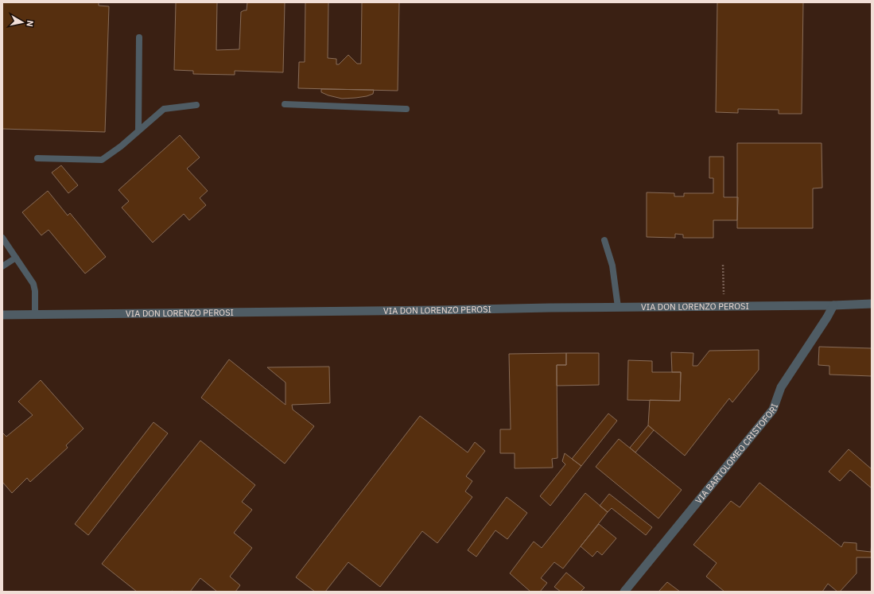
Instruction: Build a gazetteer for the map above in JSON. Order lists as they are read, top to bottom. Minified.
{"streets":{"street":["VIA DON LORENZO PEROSI","VIA BARTOLOMEO CRISTOFORI"]},"crossings":[["VIA DON LORENZO PEROSI","VIA BARTOLOMEO CRISTOFORI"]],"north":"right"}
